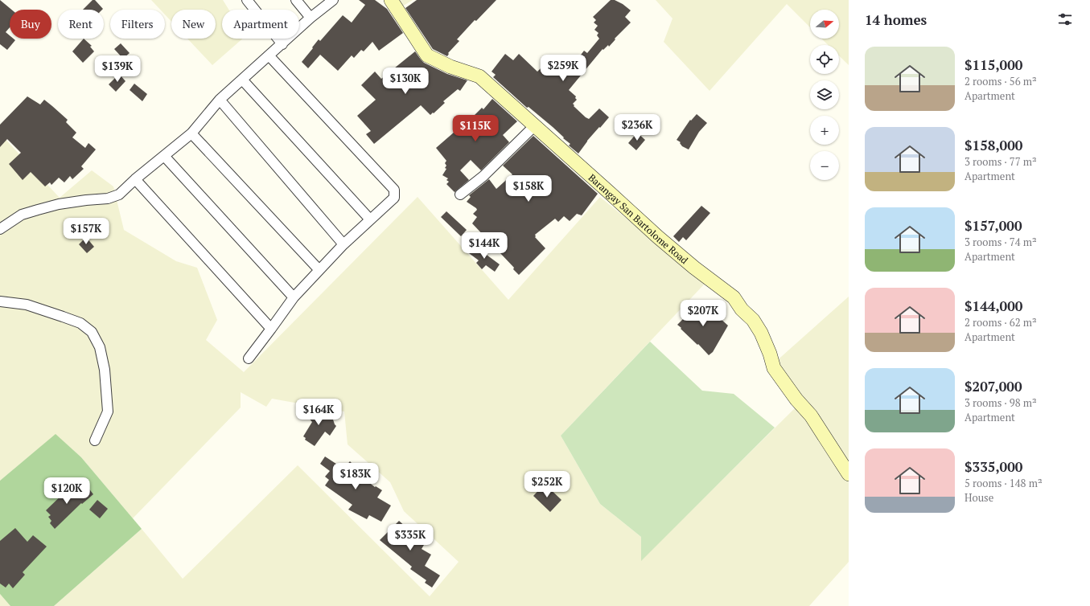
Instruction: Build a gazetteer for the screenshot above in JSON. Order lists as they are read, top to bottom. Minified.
{"streets":{"street":["Barangay San Bartolome Road"]},"north":"right","page":{"heading":"14 homes","map_buttons":["+","−"],"chip":["Buy","Rent","Filters","New","Apartment"],"list":[{"name":"$115,000","note":"2 rooms · 56 m² · Apartment"},{"name":"$158,000","note":"3 rooms · 77 m² · Apartment"},{"name":"$157,000","note":"3 rooms · 74 m² · Apartment"},{"name":"$144,000","note":"2 rooms · 62 m² · Apartment"},{"name":"$207,000","note":"3 rooms · 98 m² · Apartment"},{"name":"$335,000","note":"5 rooms · 148 m² · House"}],"price":["$259K","$139K","$130K","$236K","$115K","$158K","$157K","$144K","$207K","$164K","$183K","$252K","$120K","$335K"]}}
